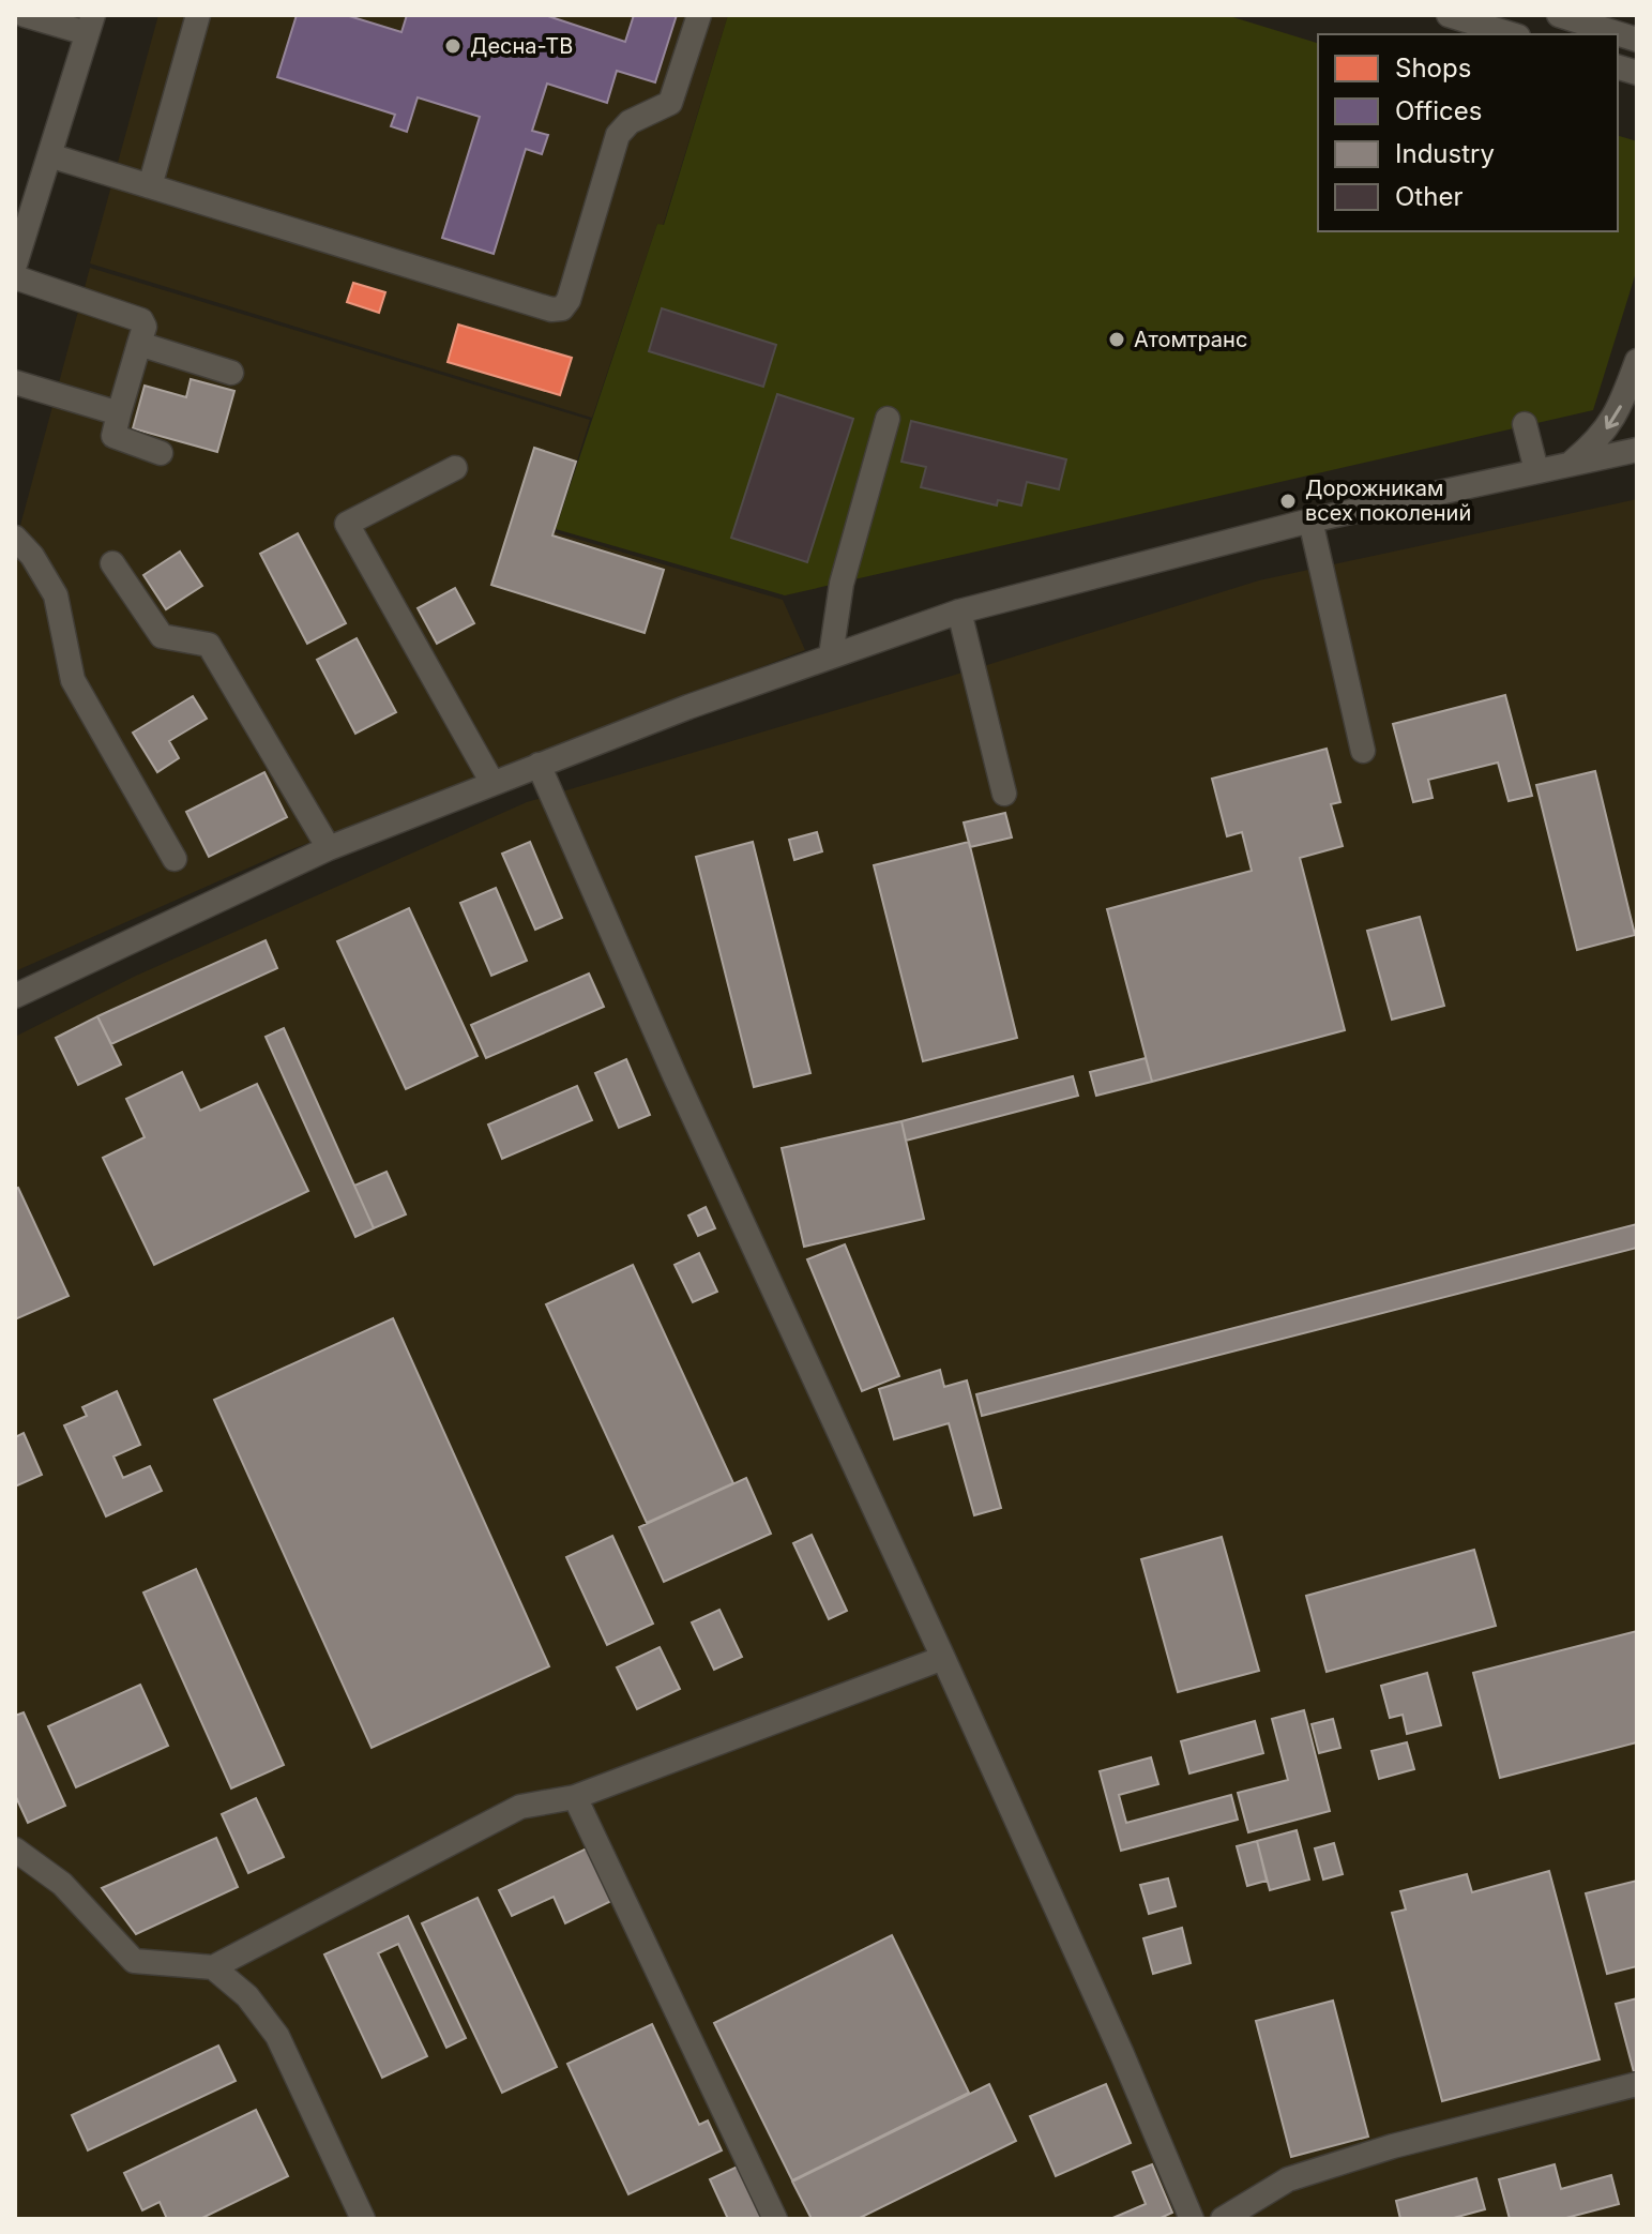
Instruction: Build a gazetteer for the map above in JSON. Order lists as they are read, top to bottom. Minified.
{"places":["Десна-ТВ","Атомтранс","Дорожникам всех поколений"],"legend":["Shops","Offices","Industry","Other"]}
